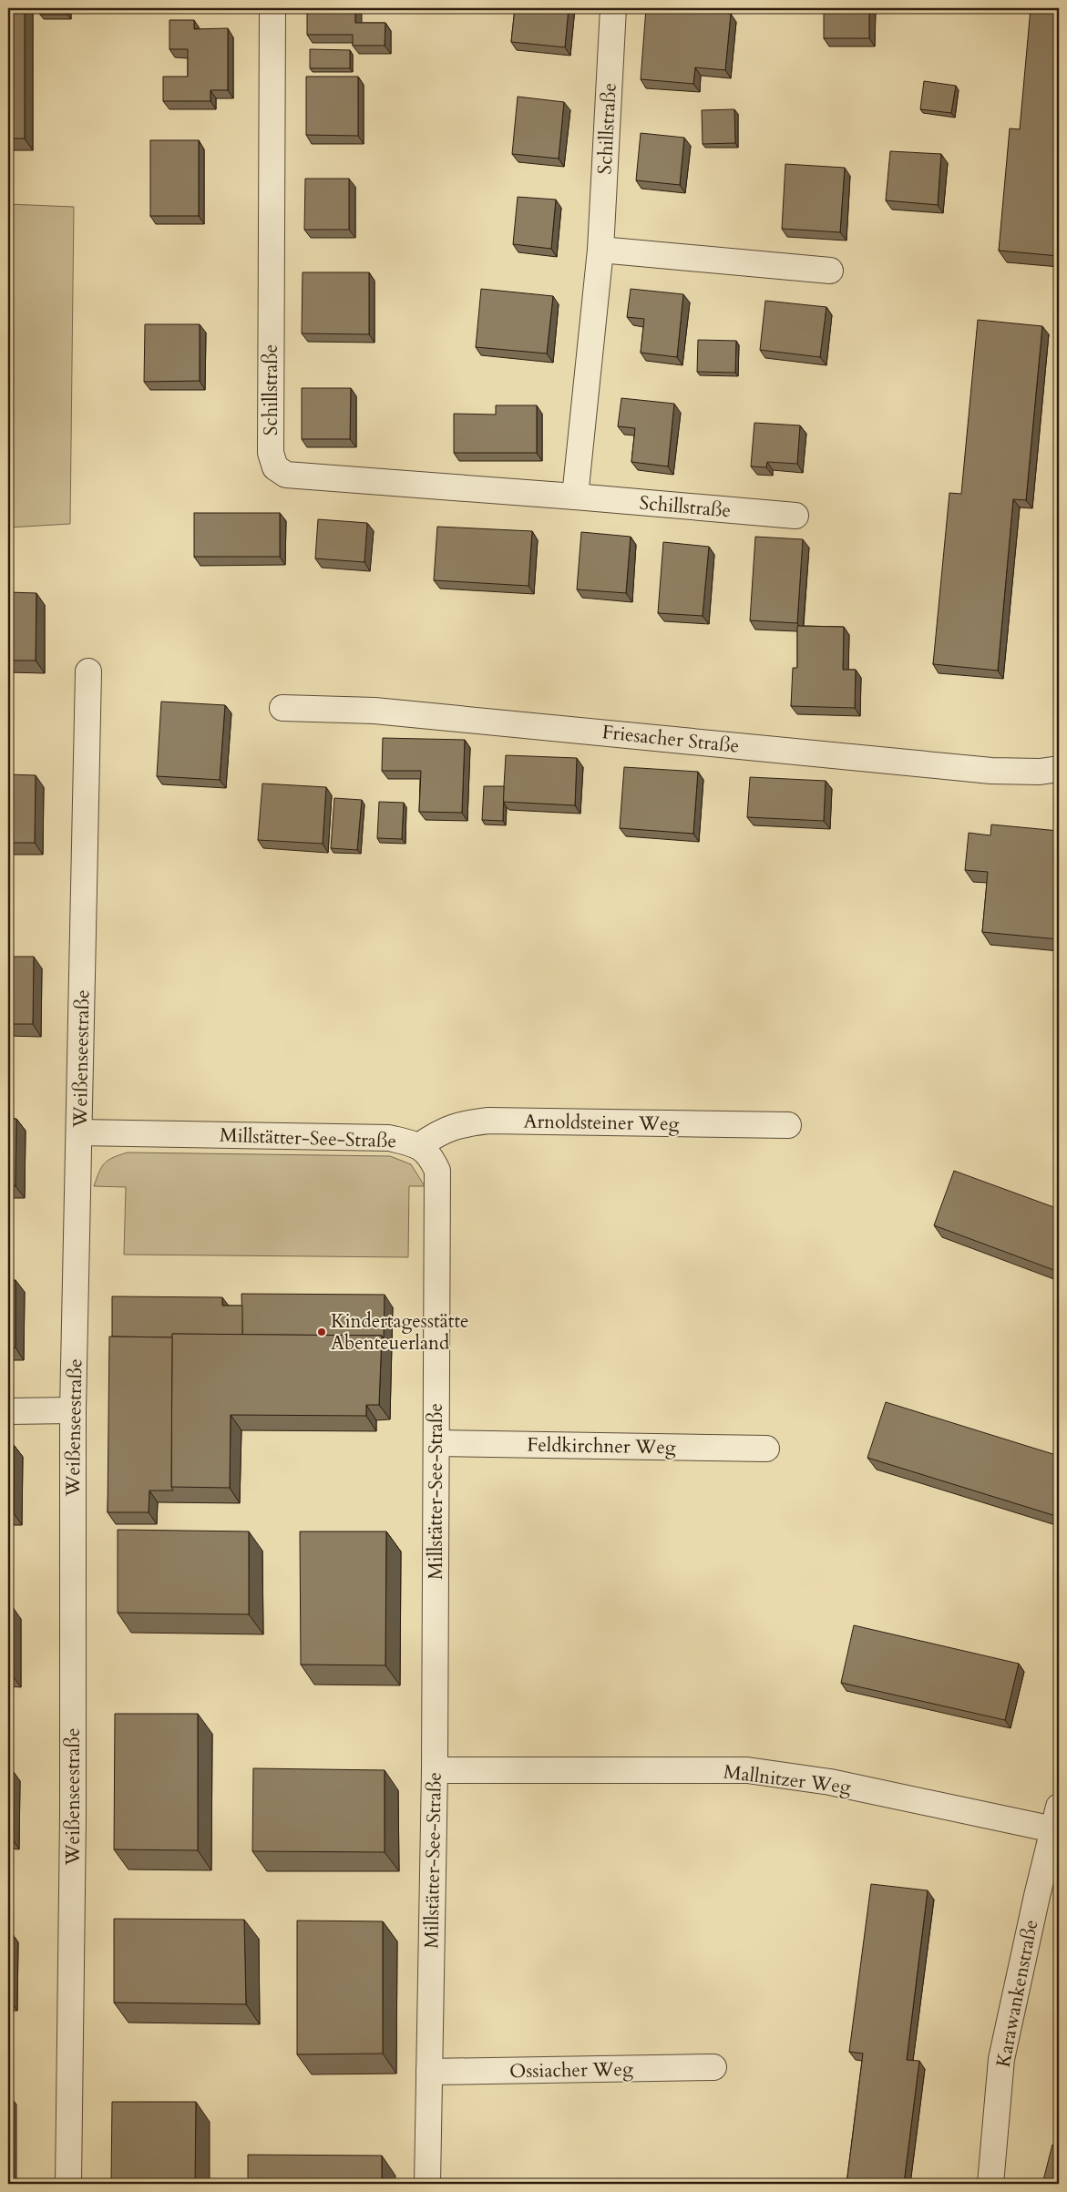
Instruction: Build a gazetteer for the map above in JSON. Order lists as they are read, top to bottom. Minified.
{"streets":{"street":["Schillstraße","Friesacher Straße","Weißenseestraße","Arnoldsteiner Weg","Millstätter-See-Straße","Feldkirchner Weg","Mallnitzer Weg","Karawankenstraße","Ossiacher Weg"]},"crossings":[["Weißenseestraße","Millstätter-See-Straße"],["Arnoldsteiner Weg","Millstätter-See-Straße"],["Millstätter-See-Straße","Feldkirchner Weg"],["Millstätter-See-Straße","Mallnitzer Weg"],["Millstätter-See-Straße","Ossiacher Weg"],["Mallnitzer Weg","Karawankenstraße"]],"places":["Kindertagesstätte Abenteuerland"]}
